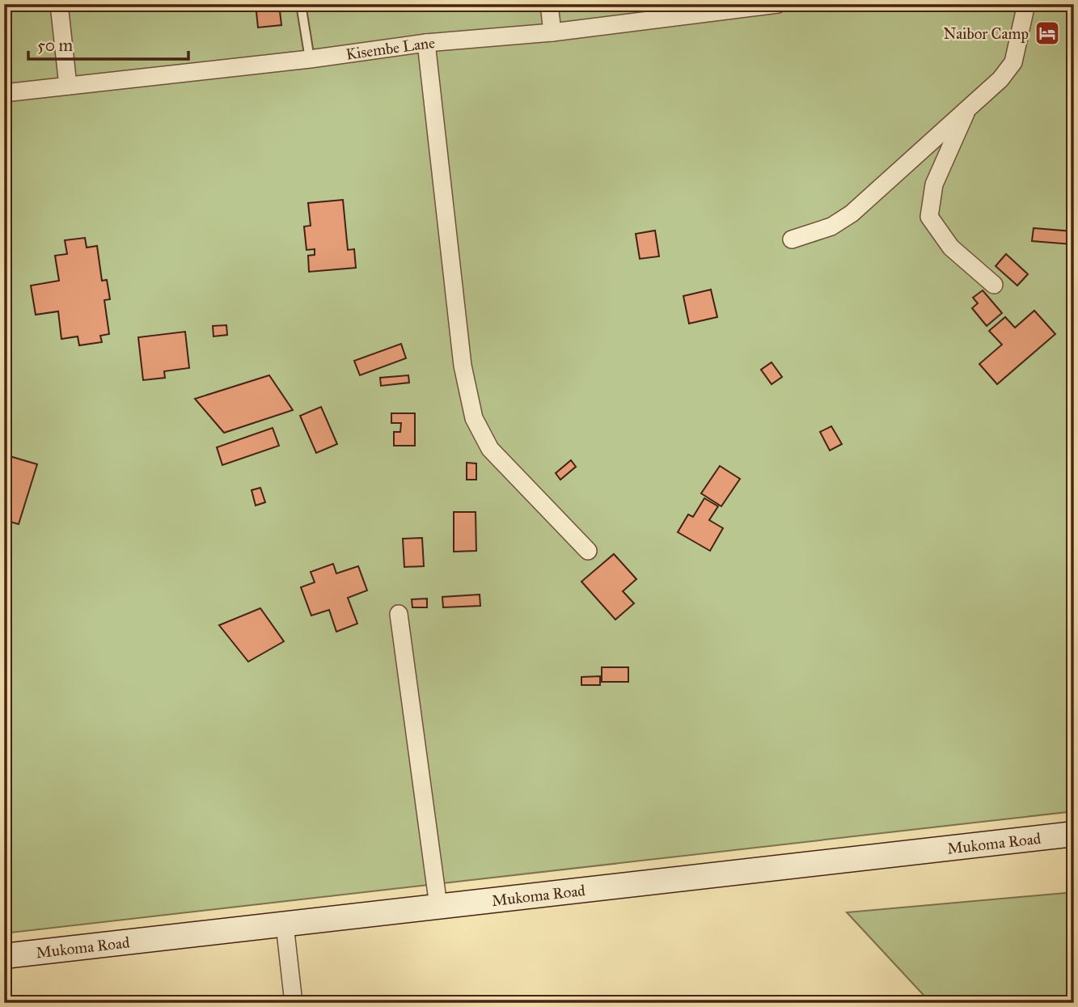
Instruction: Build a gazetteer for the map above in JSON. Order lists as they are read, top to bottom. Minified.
{"streets":{"street":["Kisembe Lane","Mukoma Road"]},"places":{"hotel":["Naibor Camp"]},"scale_bar":"50 m"}
